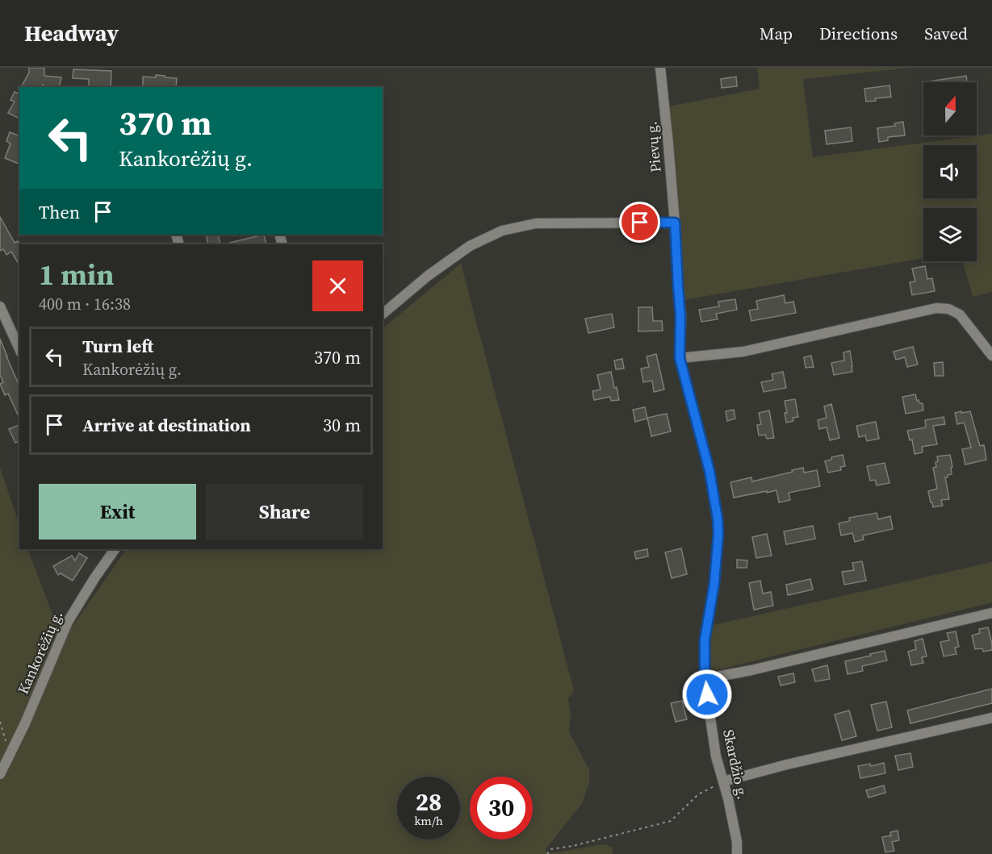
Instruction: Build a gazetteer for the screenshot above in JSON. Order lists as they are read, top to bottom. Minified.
{"streets":{"street":["Pievų g.","Kankorėžių g.","Skardžio g."]},"crossings":[["Pievų g.","Skardžio g."]],"north":"top","page":{"header":"Headway","nav":["Map","Directions","Saved"],"turn":["370 m","Kankorėžių g."],"then":"Then","heading":["1 min","400 m · 16:38"],"list":[{"name":"Turn left","note":"Kankorėžių g.","value":"370 m"},{"name":"Arrive at destination","value":"30 m"}],"buttons":["Exit","Share"],"speed":"28 km/h","limit":"30"}}
